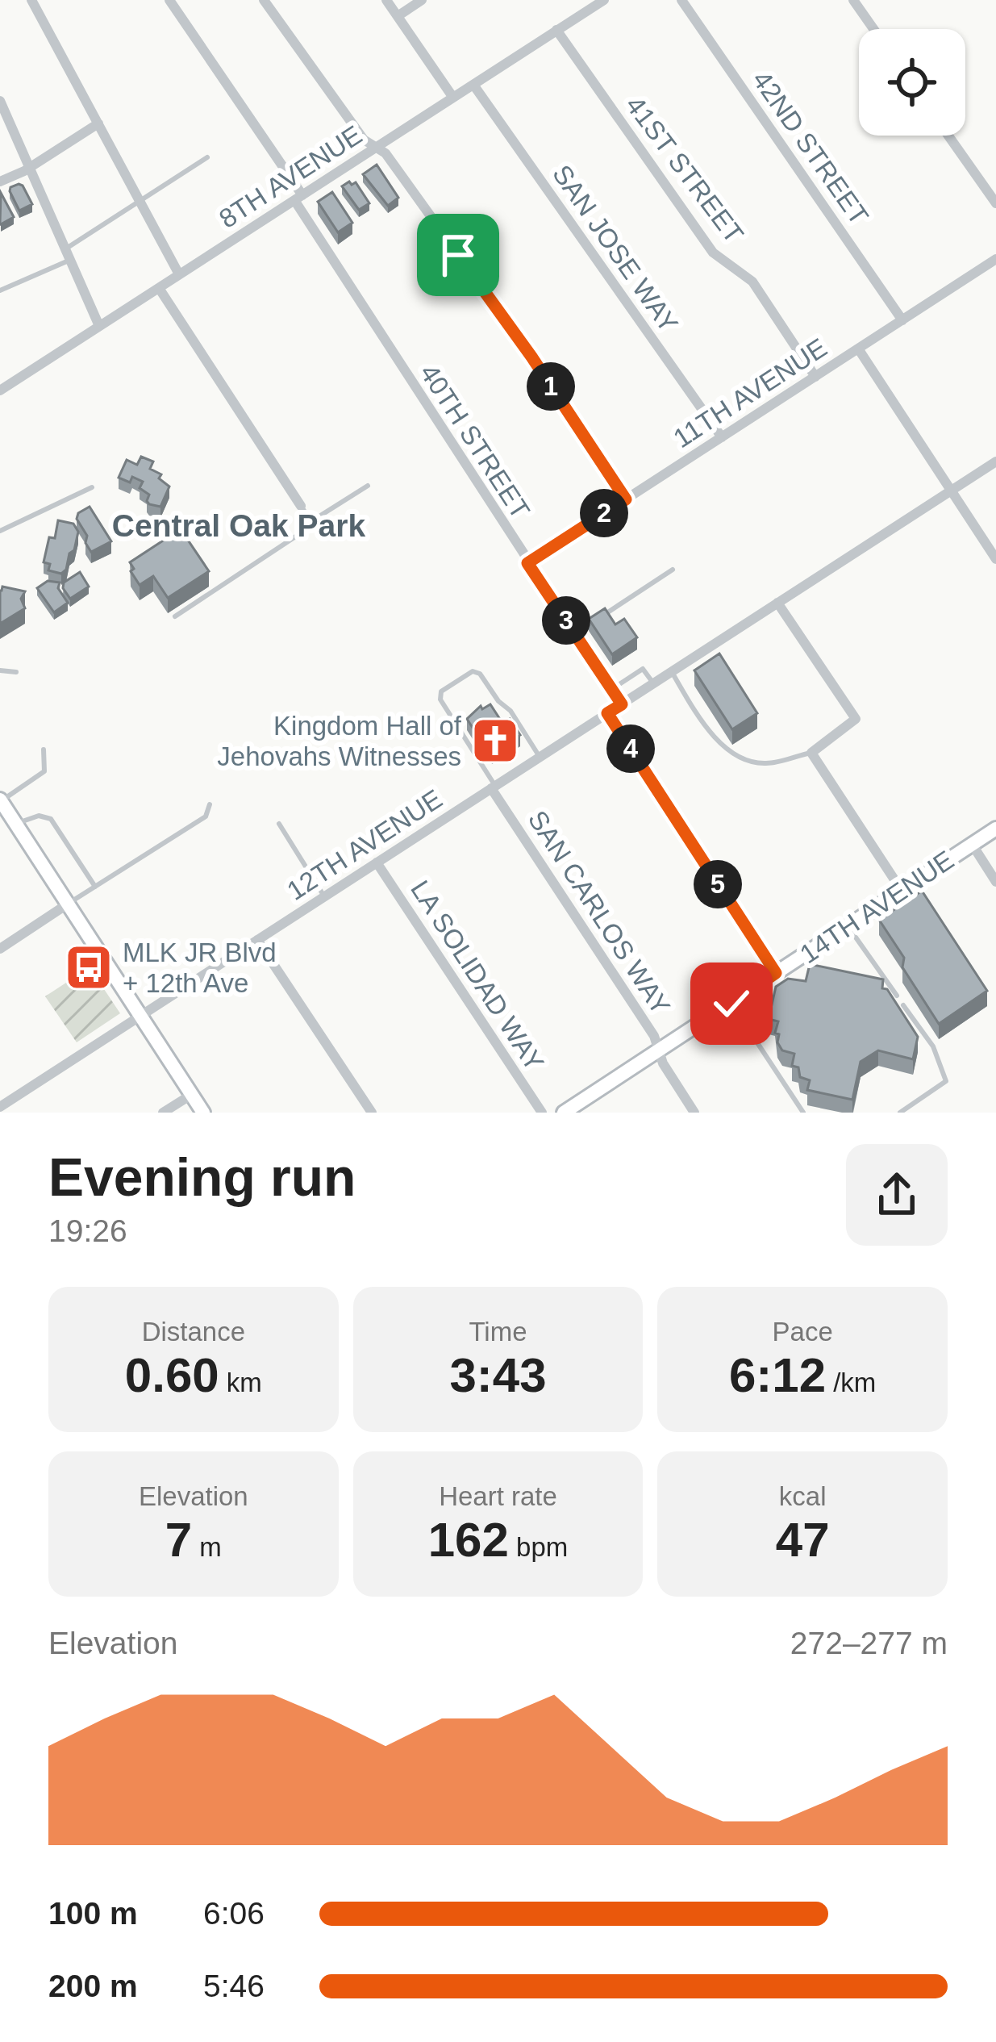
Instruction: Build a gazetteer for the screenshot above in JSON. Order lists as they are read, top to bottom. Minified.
{"streets":{"street":["42ND STREET","41ST STREET","8TH AVENUE","SAN JOSE WAY","11TH AVENUE","40TH STREET","12TH AVENUE","14TH AVENUE","SAN CARLOS WAY","LA SOLIDAD WAY"]},"crossings":[["42ND STREET","11TH AVENUE"],["41ST STREET","8TH AVENUE"],["41ST STREET","11TH AVENUE"],["8TH AVENUE","SAN JOSE WAY"],["8TH AVENUE","40TH STREET"],["SAN JOSE WAY","11TH AVENUE"],["11TH AVENUE","40TH STREET"],["40TH STREET","12TH AVENUE"],["12TH AVENUE","SAN CARLOS WAY"],["12TH AVENUE","LA SOLIDAD WAY"],["14TH AVENUE","SAN CARLOS WAY"]],"districts":["Central Oak Park"],"places":{"church":["Kingdom Hall of Jehovahs Witnesses"],"bus stop":["MLK JR Blvd + 12th Ave"]},"page":{"pins":["1","2","3","4","5"],"heading":["Evening run","19:26"],"stats":[["Distance","0.60 km"],["Time","3:43"],["Pace","6:12 /km"],["Elevation","7 m"],["Heart rate","162 bpm"],["kcal","47"]],"chart":["Elevation","272–277 m"],"list":[{"name":"100 m","note":"6:06"},{"name":"200 m","note":"5:46"}]}}
